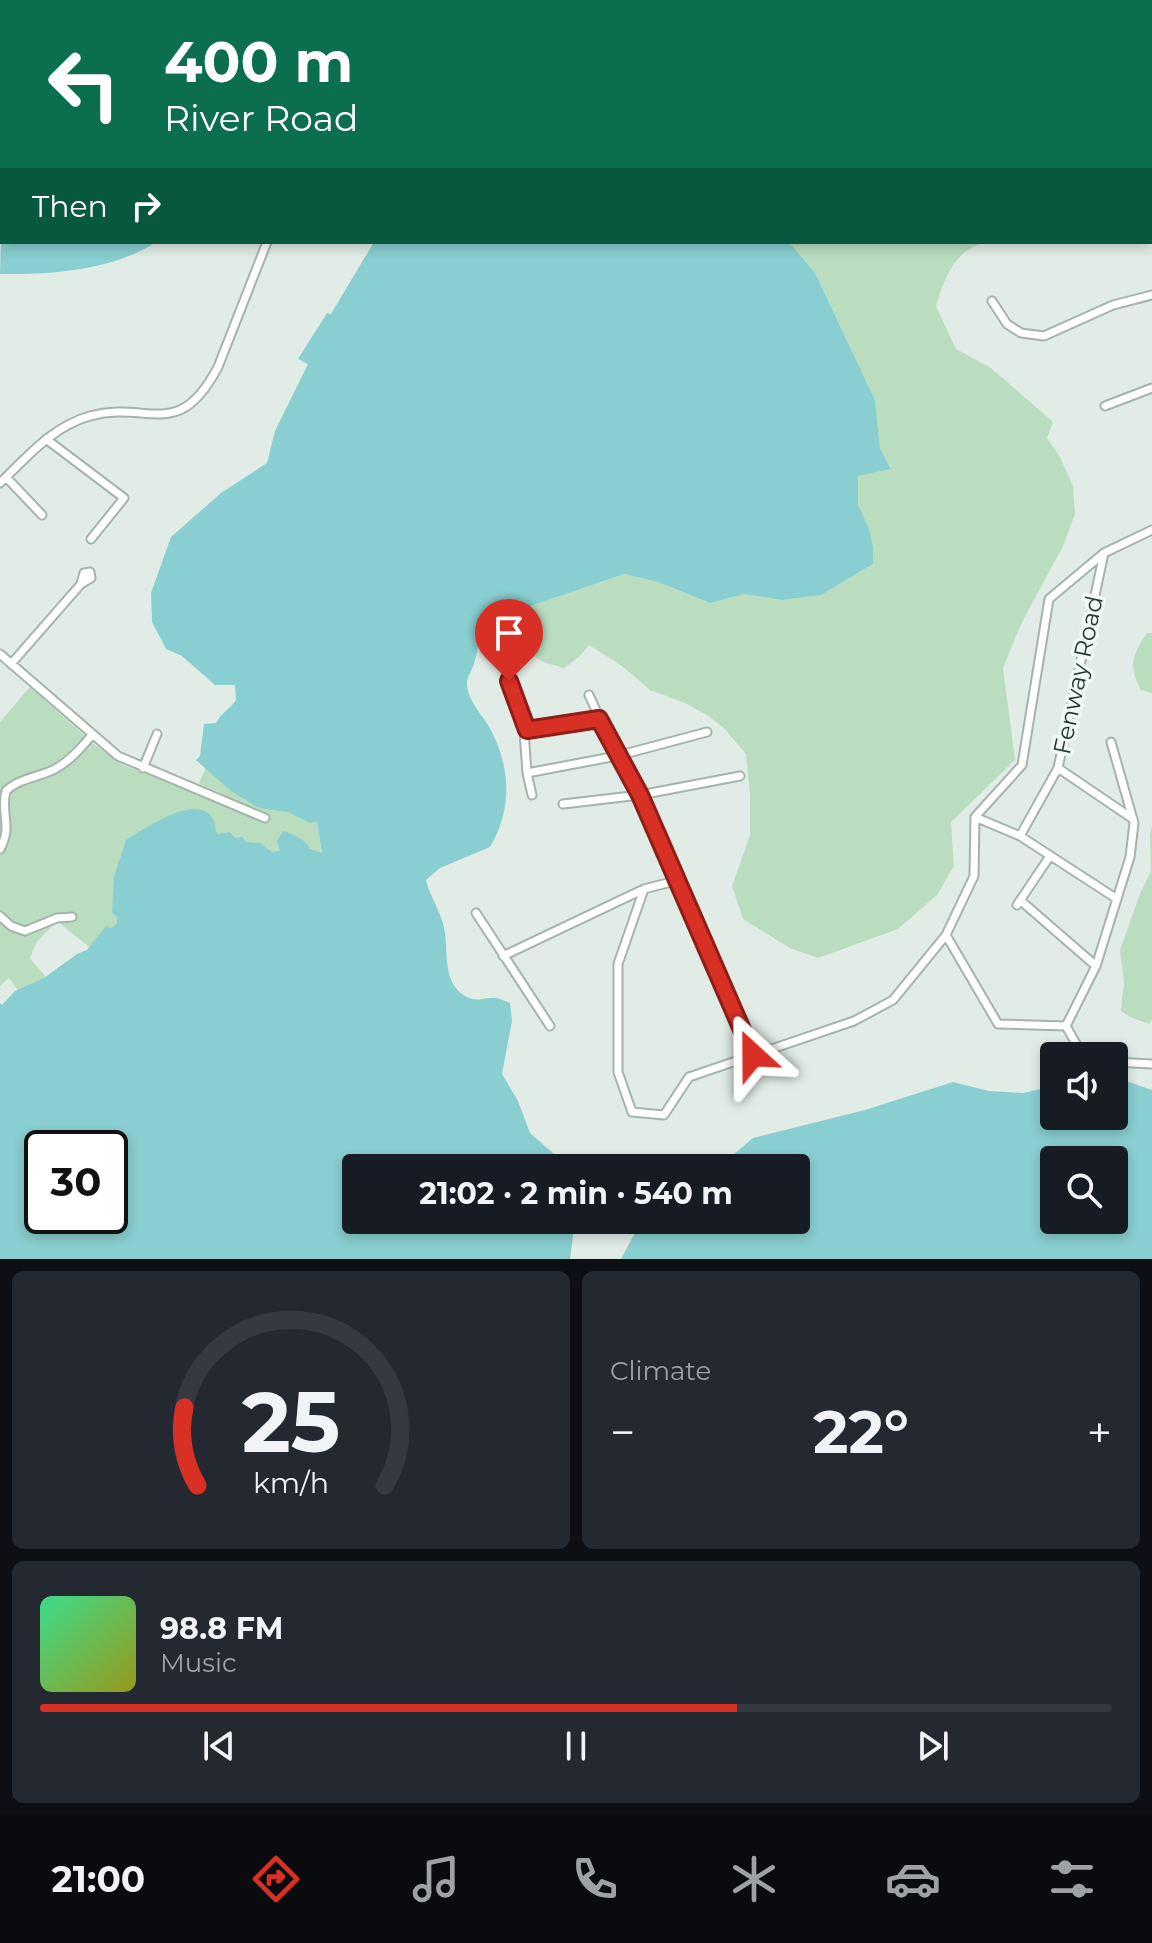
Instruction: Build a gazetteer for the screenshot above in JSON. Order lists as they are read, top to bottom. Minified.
{"streets":{"street":["Fenway Road"]},"page":{"turn":["400 m","River Road"],"then":"Then","limit":"30","trip":"21:02 · 2 min · 540 m","tile":"Climate","heat":["−","22°","+"],"song":["98.8 FM","Music"],"tabs":"21:00","gauge":["25","km/h"]}}
